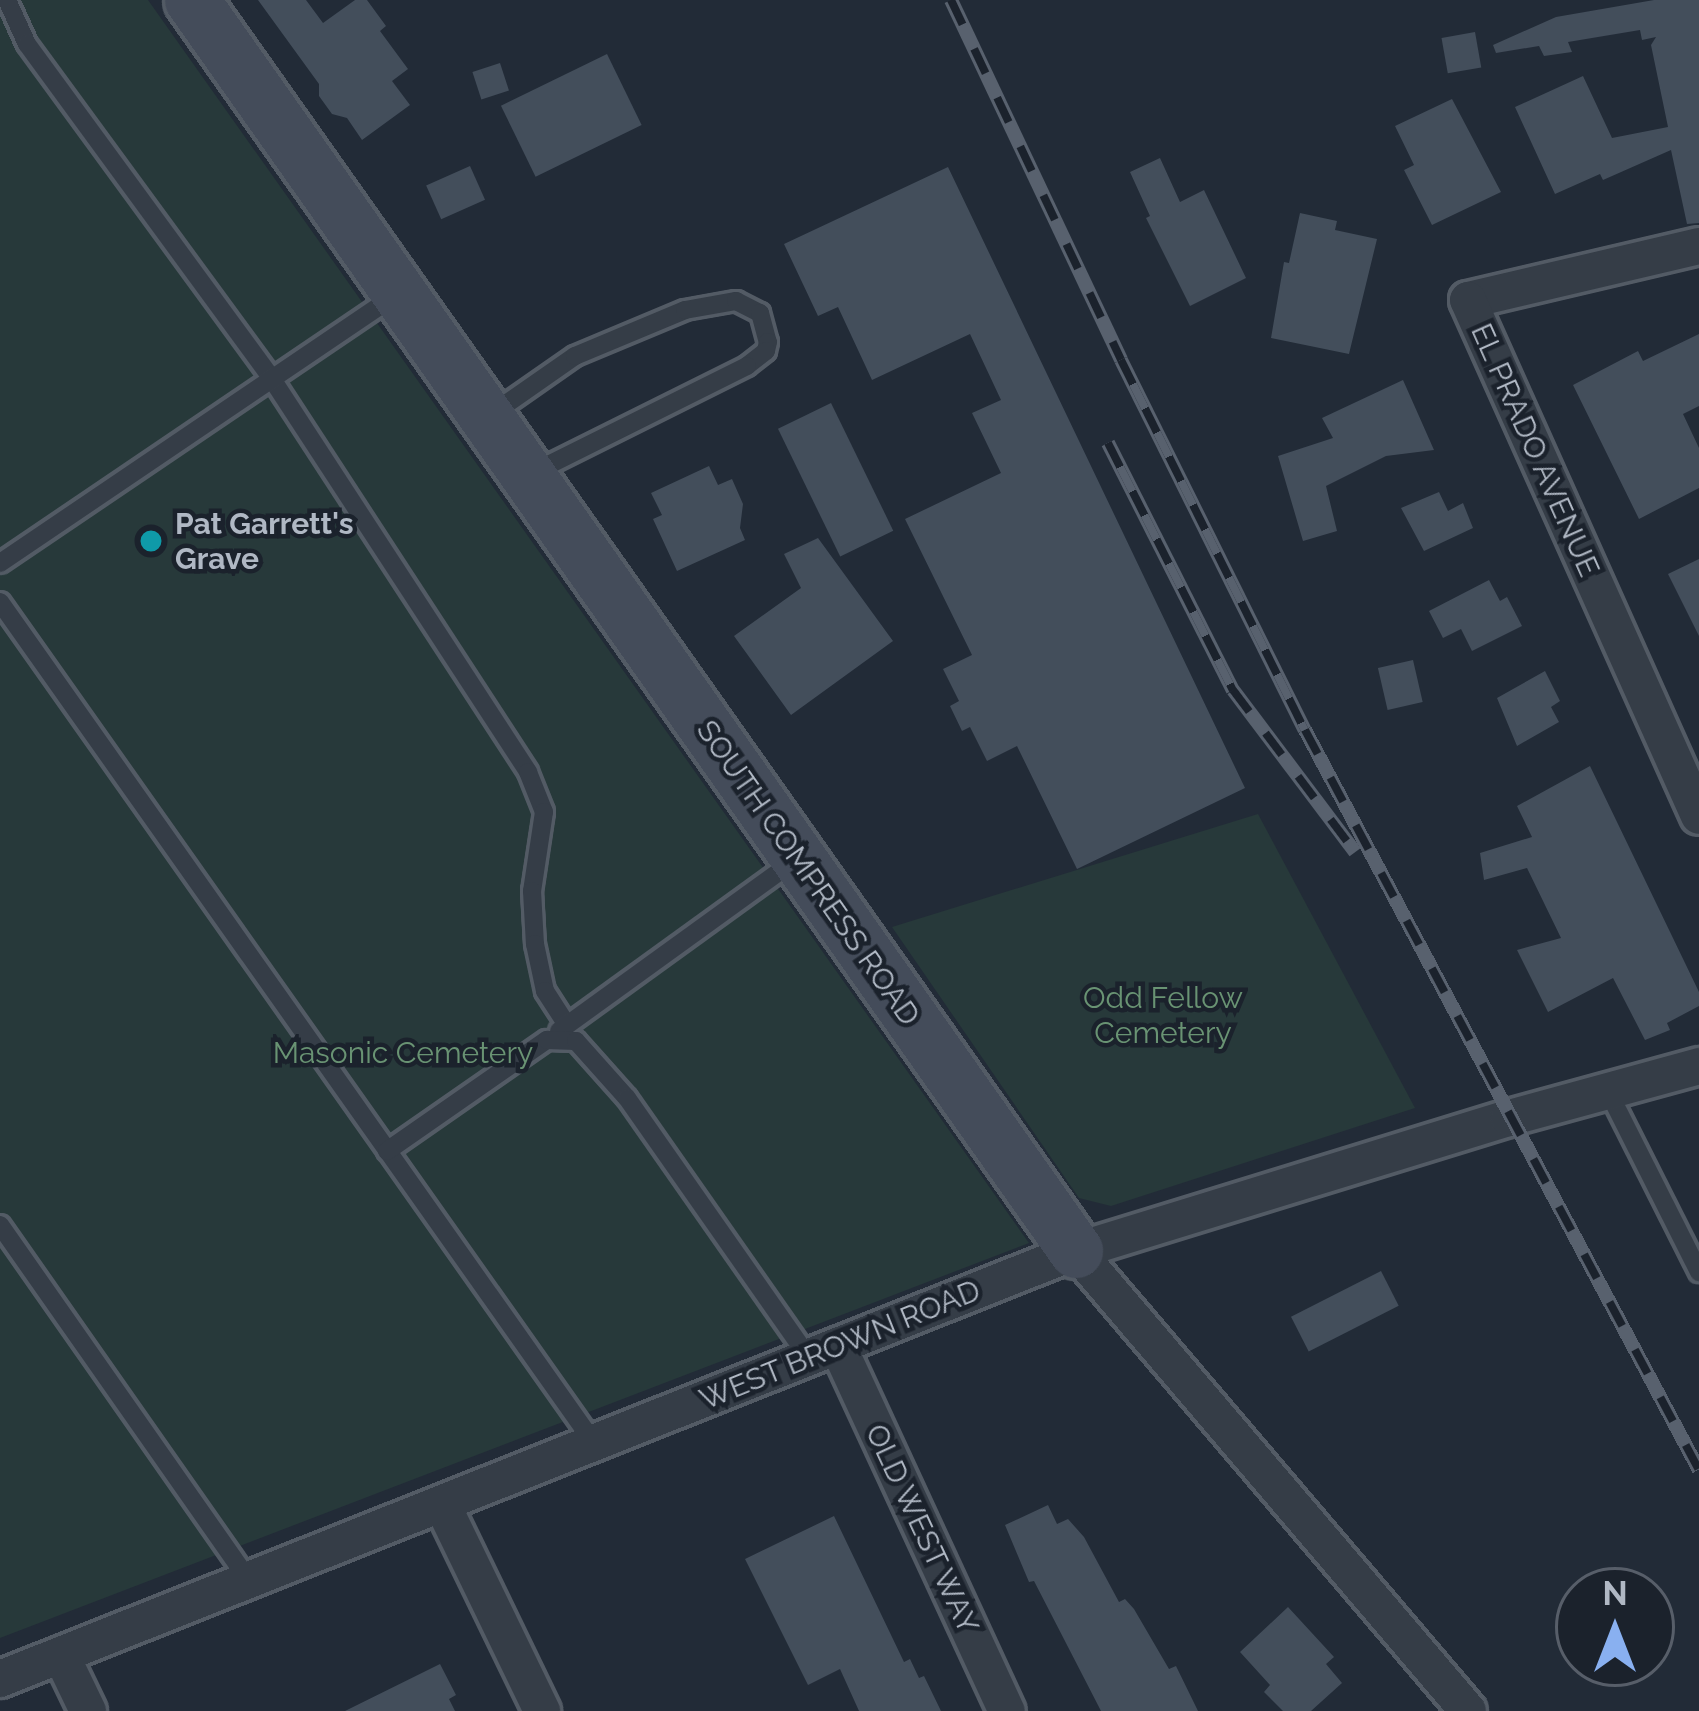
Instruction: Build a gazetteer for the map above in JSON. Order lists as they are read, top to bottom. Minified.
{"streets":{"street":["EL PRADO AVENUE","SOUTH COMPRESS ROAD","WEST BROWN ROAD","OLD WEST WAY"]},"crossings":[["SOUTH COMPRESS ROAD","WEST BROWN ROAD"],["WEST BROWN ROAD","OLD WEST WAY"]],"parks":["Odd Fellow Cemetery","Masonic Cemetery"],"places":["Pat Garrett's Grave"],"north":"top"}
